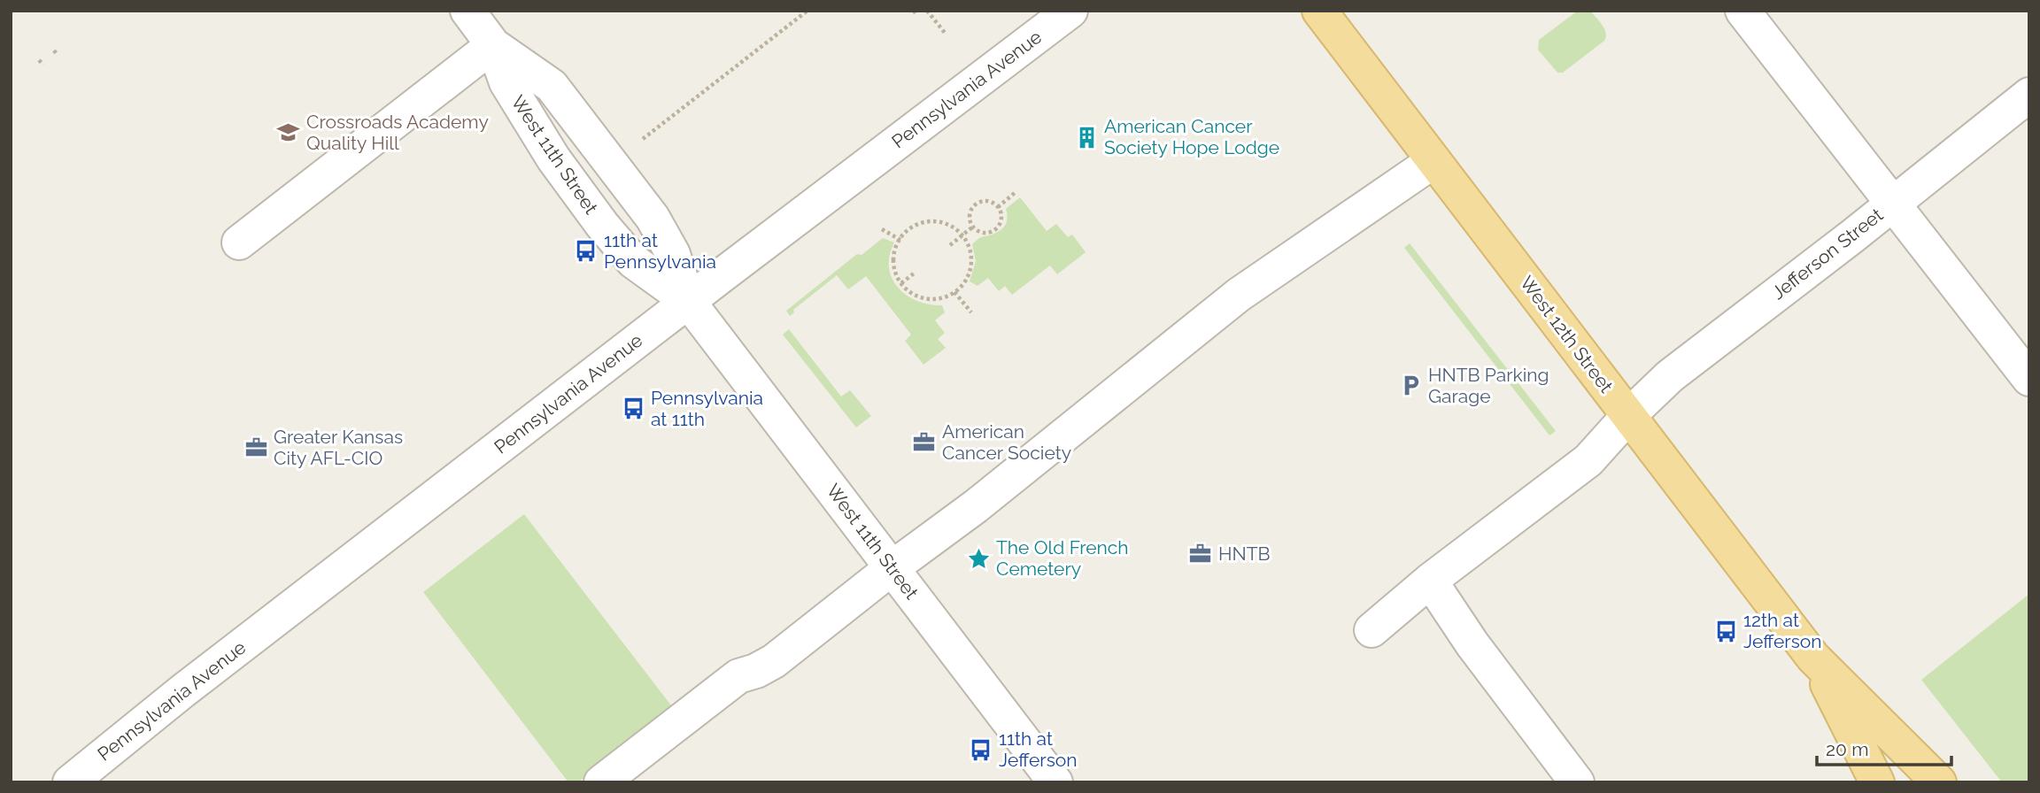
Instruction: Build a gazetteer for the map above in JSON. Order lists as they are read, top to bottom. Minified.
{"streets":{"main road":["West 12th Street"],"street":["Pennsylvania Avenue","West 11th Street","Jefferson Street"]},"crossings":[["Pennsylvania Avenue","West 11th Street"],["Jefferson Street","West 12th Street"]],"places":{"school or university":["Crossroads Academy Quality Hill"],"building":["American Cancer Society Hope Lodge"],"bus stop":["11th at Pennsylvania","Pennsylvania at 11th","12th at Jefferson","11th at Jefferson"],"parking":["HNTB Parking Garage"],"office":["American Cancer Society","Greater Kansas City AFL-CIO","HNTB"],"place":["The Old French Cemetery"]},"scale_bar":"20 m"}
